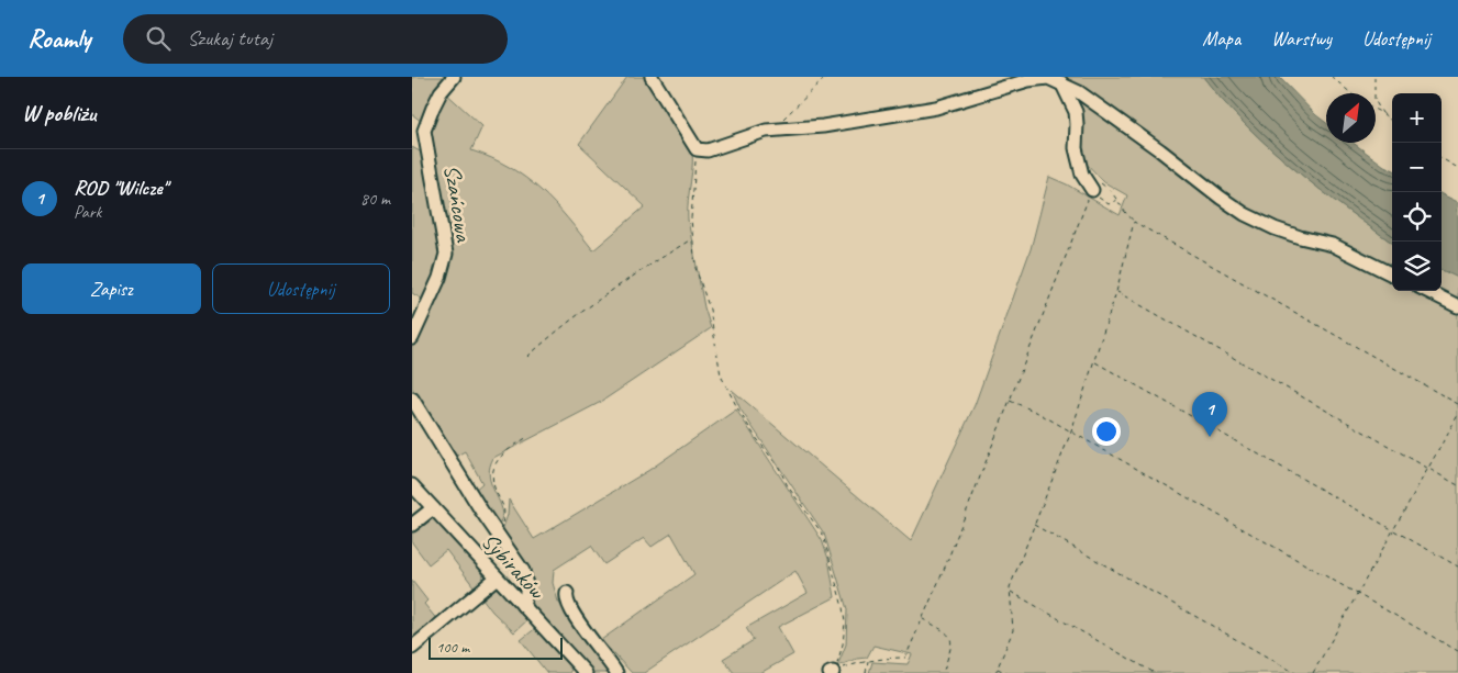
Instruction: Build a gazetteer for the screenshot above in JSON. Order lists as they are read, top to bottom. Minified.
{"streets":{"street":["Szańcowa","Sybiraków"]},"scale_bar":"100 m","north":"top right","page":{"header":"Roamly","search":"Szukaj tutaj","nav":["Mapa","Warstwy","Udostępnij"],"heading":"W pobliżu","map_buttons":["+","−"],"list":[{"mark":"1","name":"ROD \"Wilcze\"","note":"Park","value":"80 m"}],"buttons":["Zapisz","Udostępnij"],"pins":"1","scale":"100 m"}}
